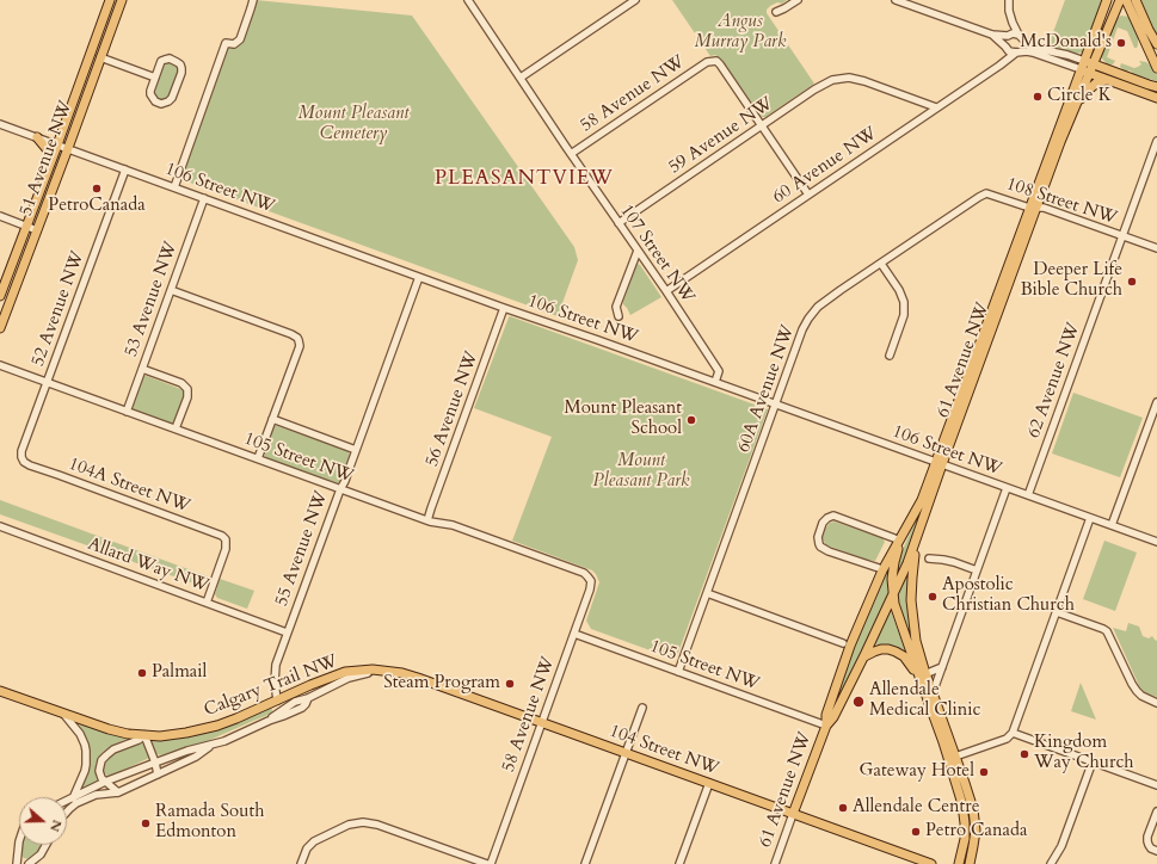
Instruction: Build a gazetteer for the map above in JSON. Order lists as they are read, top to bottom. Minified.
{"streets":{"main road":["51 Avenue NW","61 Avenue NW","Calgary Trail NW","104 Street NW"],"street":["58 Avenue NW","59 Avenue NW","60 Avenue NW","106 Street NW","108 Street NW","107 Street NW","53 Avenue NW","52 Avenue NW","62 Avenue NW","60A Avenue NW","56 Avenue NW","105 Street NW","104A Street NW","55 Avenue NW","Allard Way NW"]},"crossings":[["58 Avenue NW","59 Avenue NW"],["58 Avenue NW","107 Street NW"],["58 Avenue NW","105 Street NW"],["58 Avenue NW","104 Street NW"],["59 Avenue NW","60 Avenue NW"],["59 Avenue NW","107 Street NW"],["51 Avenue NW","106 Street NW"],["60 Avenue NW","107 Street NW"],["106 Street NW","107 Street NW"],["106 Street NW","53 Avenue NW"],["106 Street NW","52 Avenue NW"],["106 Street NW","61 Avenue NW"],["106 Street NW","62 Avenue NW"],["106 Street NW","60A Avenue NW"],["106 Street NW","56 Avenue NW"],["106 Street NW","55 Avenue NW"],["108 Street NW","61 Avenue NW"],["108 Street NW","62 Avenue NW"],["108 Street NW","60A Avenue NW"],["53 Avenue NW","105 Street NW"],["52 Avenue NW","105 Street NW"],["52 Avenue NW","104A Street NW"],["61 Avenue NW","105 Street NW"],["61 Avenue NW","104 Street NW"],["60A Avenue NW","105 Street NW"],["56 Avenue NW","105 Street NW"],["105 Street NW","55 Avenue NW"],["104A Street NW","Allard Way NW"],["55 Avenue NW","Allard Way NW"],["55 Avenue NW","Calgary Trail NW"],["Calgary Trail NW","104 Street NW"]],"districts":["PLEASANTVIEW"],"parks":["Angus Murray Park","Mount Pleasant Cemetery","Mount Pleasant Park"],"places":["McDonald's","Circle K","PetroCanada","Deeper Life Bible Church","Mount Pleasant School","Apostolic Christian Church","Palmail","Steam Program","Allendale Medical Clinic","Kingdom Way Church","Gateway Hotel","Allendale Centre","Ramada South Edmonton","Petro Canada"],"north":"right"}
